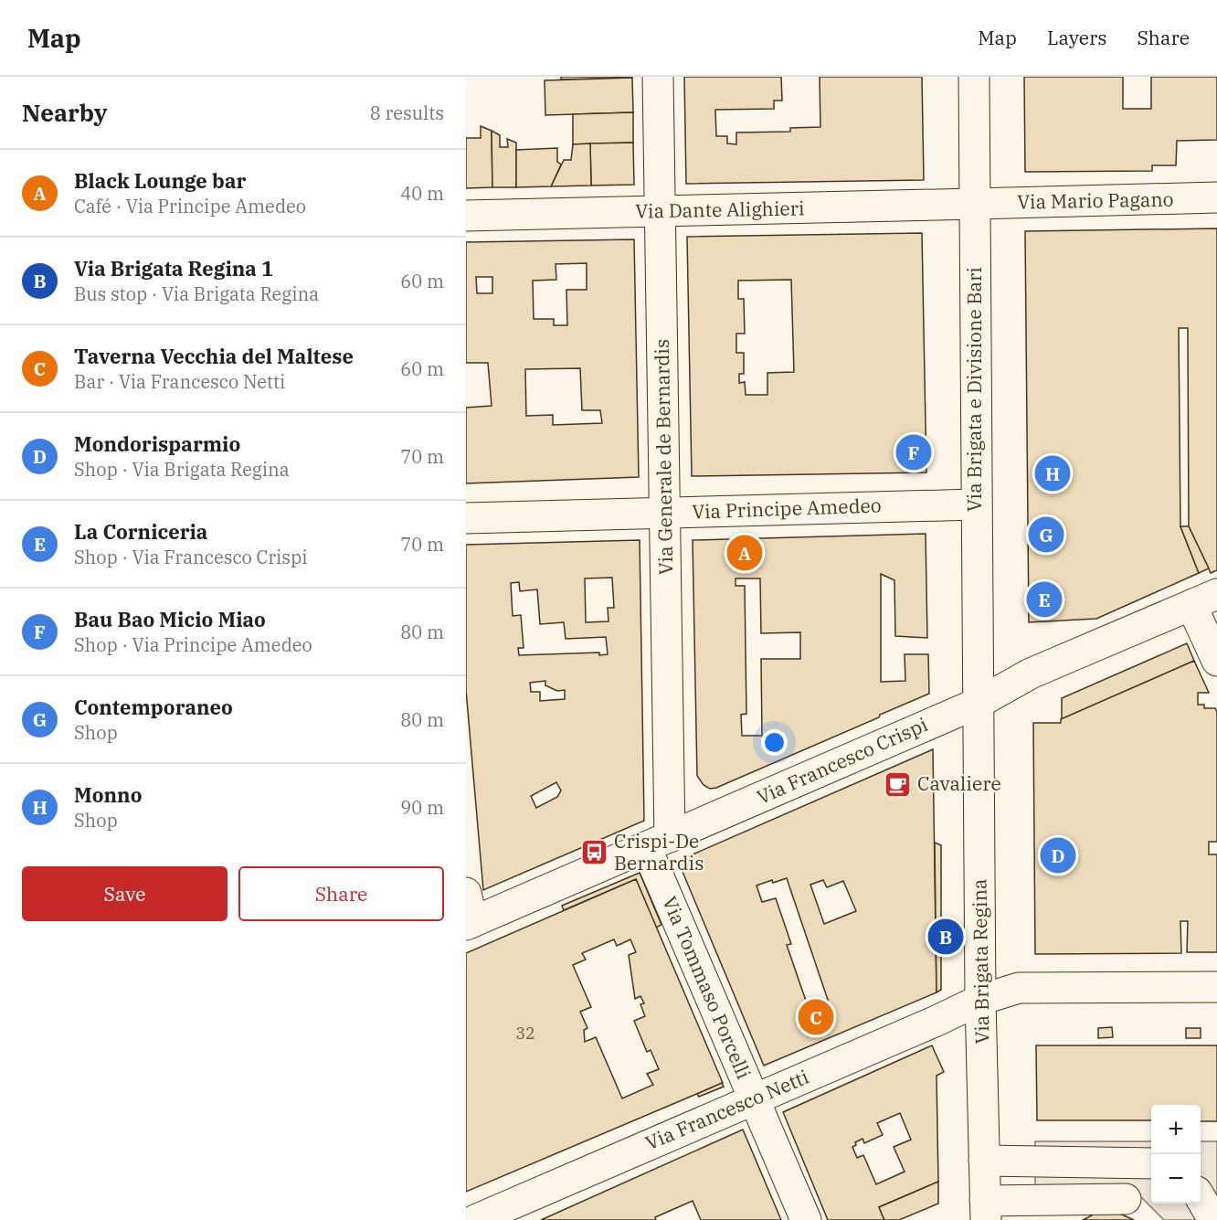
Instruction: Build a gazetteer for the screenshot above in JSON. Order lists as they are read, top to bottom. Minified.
{"streets":{"street":["Via Mario Pagano","Via Dante Alighieri","Via Brigata e Divisione Bari","Via Generale de Bernardis","Via Principe Amedeo","Via Francesco Crispi","Via Brigata Regina","Via Tommaso Porcelli","Via Francesco Netti"]},"crossings":[["Via Mario Pagano","Via Dante Alighieri"],["Via Mario Pagano","Via Brigata e Divisione Bari"],["Via Dante Alighieri","Via Brigata e Divisione Bari"],["Via Dante Alighieri","Via Generale de Bernardis"],["Via Brigata e Divisione Bari","Via Principe Amedeo"],["Via Brigata e Divisione Bari","Via Francesco Crispi"],["Via Brigata e Divisione Bari","Via Brigata Regina"],["Via Generale de Bernardis","Via Principe Amedeo"],["Via Generale de Bernardis","Via Francesco Crispi"],["Via Generale de Bernardis","Via Tommaso Porcelli"],["Via Francesco Crispi","Via Brigata Regina"],["Via Francesco Crispi","Via Tommaso Porcelli"],["Via Brigata Regina","Via Francesco Netti"],["Via Tommaso Porcelli","Via Francesco Netti"]],"places":{"cafe":["Cavaliere"],"bus stop":["Crispi-De Bernardis"]},"house_numbers":["32"],"page":{"header":"Map","nav":["Map","Layers","Share"],"heading":["Nearby","8 results"],"list":[{"mark":"A","name":"Black Lounge bar","note":"Café · Via Principe Amedeo","value":"40 m"},{"mark":"B","name":"Via Brigata Regina 1","note":"Bus stop · Via Brigata Regina","value":"60 m"},{"mark":"C","name":"Taverna Vecchia del Maltese","note":"Bar · Via Francesco Netti","value":"60 m"},{"mark":"D","name":"Mondorisparmio","note":"Shop · Via Brigata Regina","value":"70 m"},{"mark":"E","name":"La Corniceria","note":"Shop · Via Francesco Crispi","value":"70 m"},{"mark":"F","name":"Bau Bao Micio Miao","note":"Shop · Via Principe Amedeo","value":"80 m"},{"mark":"G","name":"Contemporaneo","note":"Shop","value":"80 m"},{"mark":"H","name":"Monno","note":"Shop","value":"90 m"}],"pins":["F","H","G","A","E","D","B","C"],"buttons":["Save","Share"],"map_buttons":["+","−"]}}
